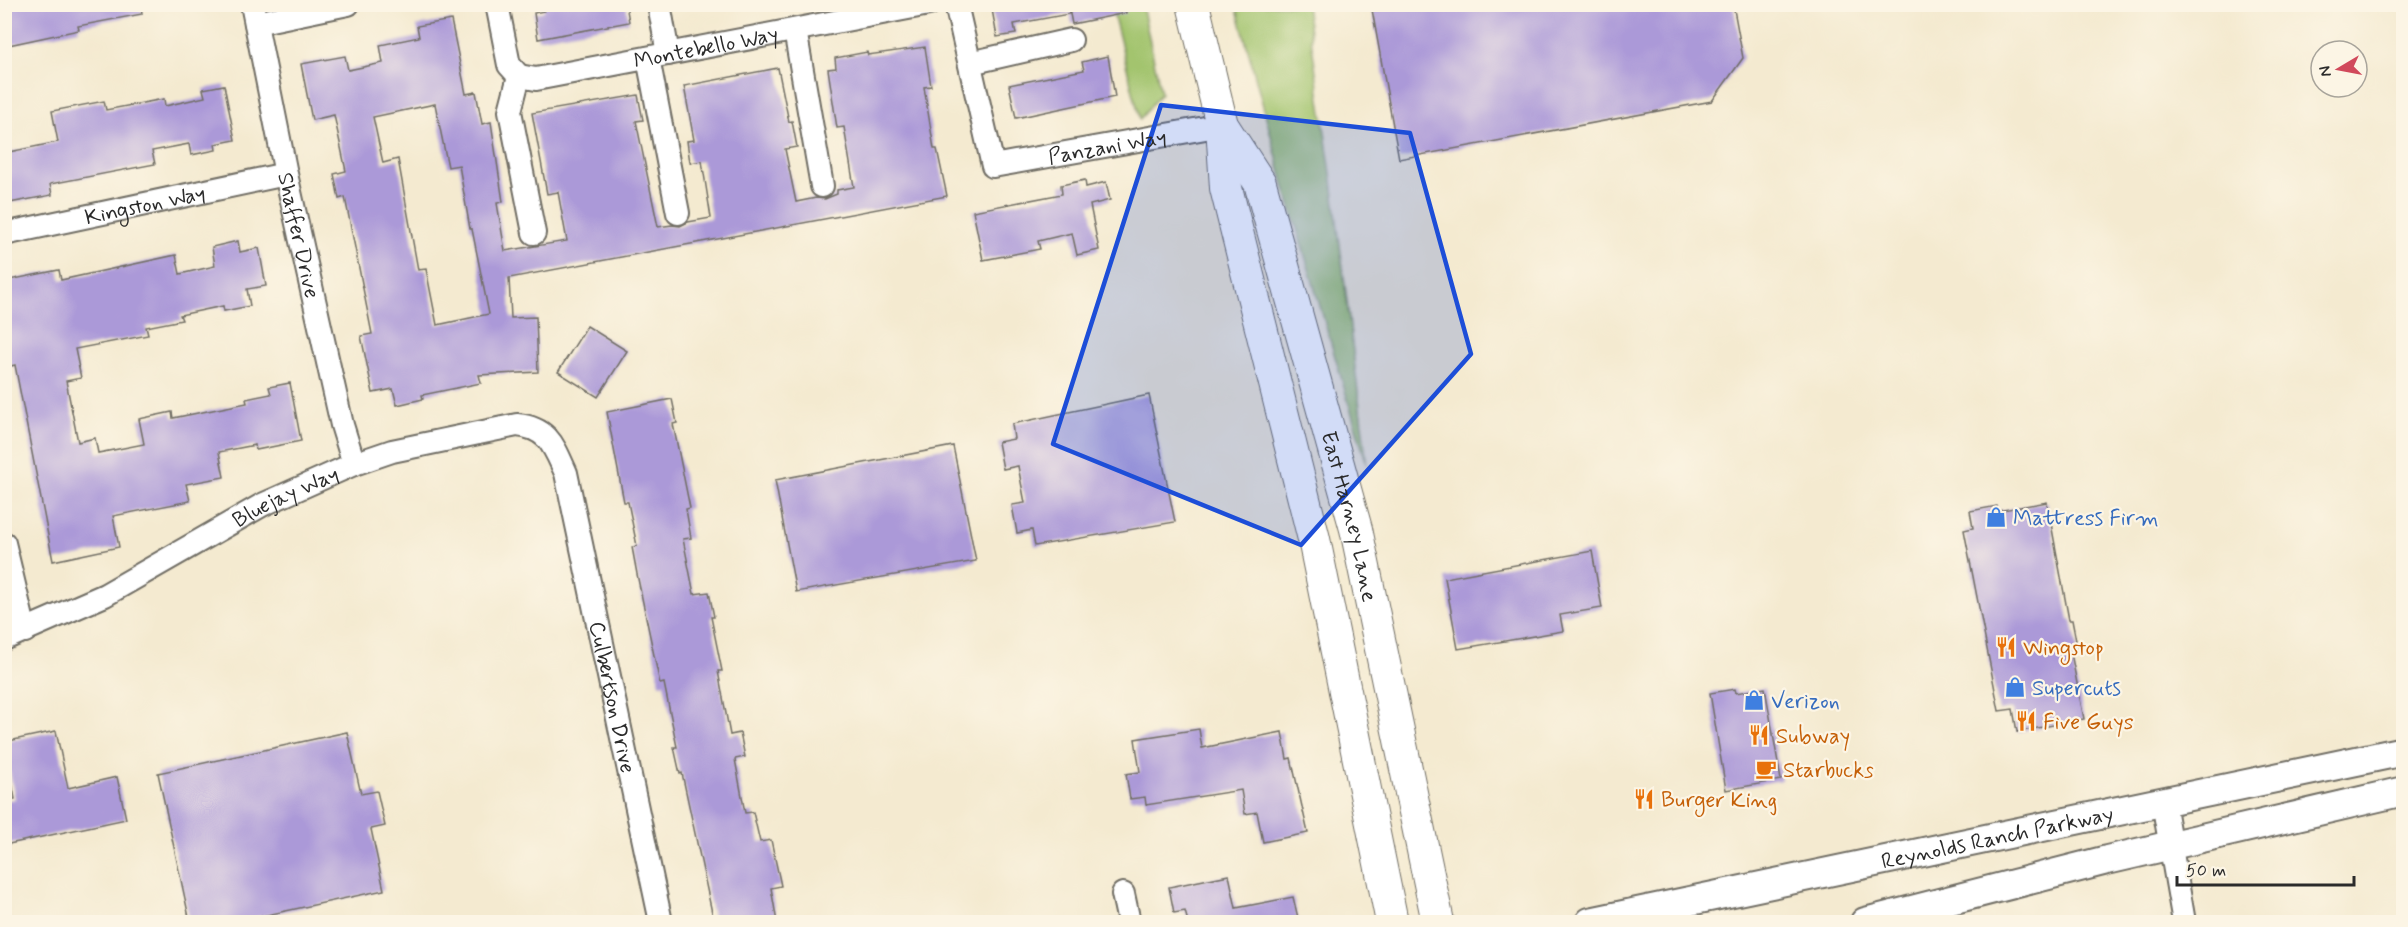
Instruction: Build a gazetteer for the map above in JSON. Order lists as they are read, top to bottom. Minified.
{"streets":{"main road":["East Harney Lane"],"street":["Montebello Way","Panzani Way","Kingston Way","Shaffer Drive","Bluejay Way","Culbertson Drive","Reynolds Ranch Parkway"]},"crossings":[["Panzani Way","East Harney Lane"],["Kingston Way","Shaffer Drive"],["Shaffer Drive","Bluejay Way"],["Bluejay Way","Culbertson Drive"]],"places":{"shop":["Mattress Firm","Supercuts","Verizon"],"restaurant":["Wingstop","Five Guys","Subway","Burger King"],"cafe":["Starbucks"]},"scale_bar":"50 m","north":"left"}
